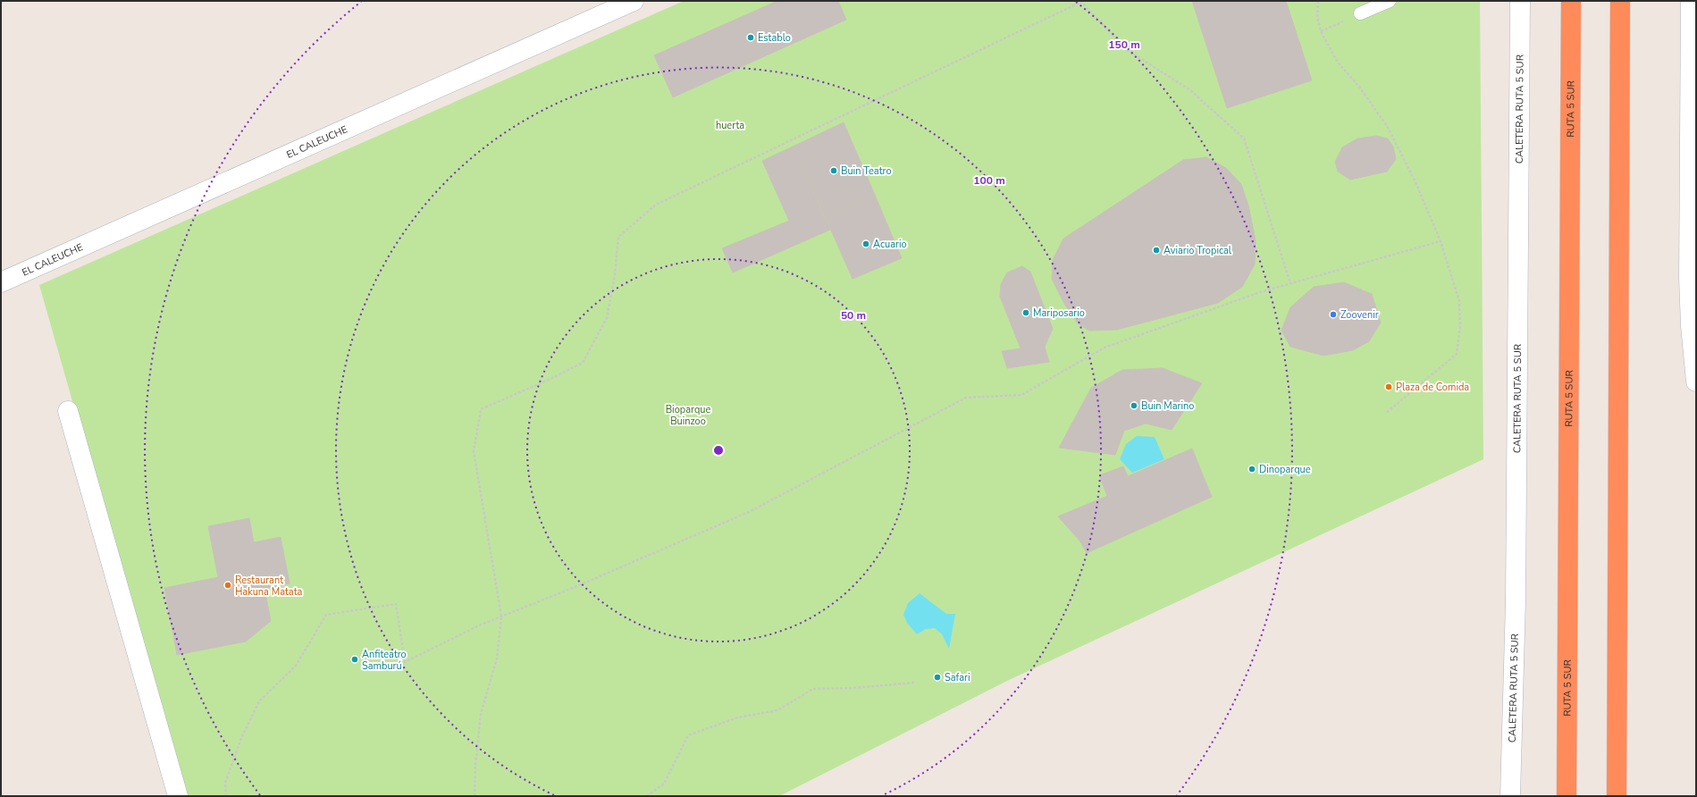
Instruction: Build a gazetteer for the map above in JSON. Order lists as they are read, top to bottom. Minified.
{"streets":{"highway":["RUTA 5 SUR"],"main road":["CALETERA RUTA 5 SUR","EL CALEUCHE"]},"parks":["huerta","Bioparque Buinzoo"],"places":["Establo","Buin Teatro","Acuario","Aviario Tropical","Mariposario","Zoovenir","Plaza de Comida","Buin Marino","Dinoparque","Restaurant Hakuna Matata","Anfiteatro Samburú","Safari"],"rings":["150 m","100 m","50 m"]}
